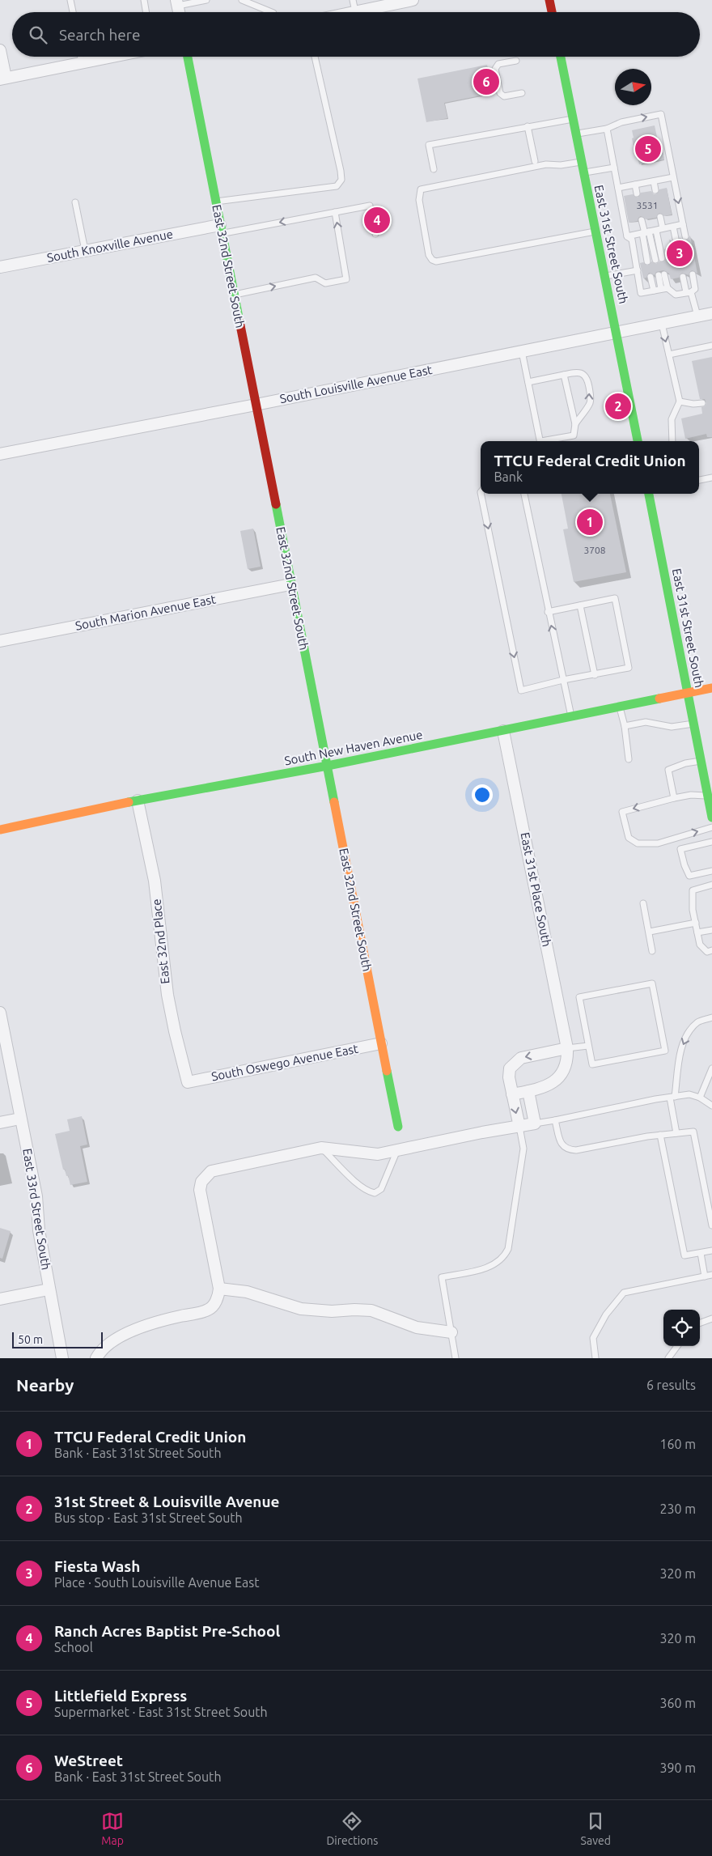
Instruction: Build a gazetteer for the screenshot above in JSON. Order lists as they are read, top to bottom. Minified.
{"streets":{"street":["East 31st Street South","South Knoxville Avenue","East 32nd Street South","South Louisville Avenue East","South Marion Avenue East","South New Haven Avenue","East 31st Place South","East 32nd Place","South Oswego Avenue East","East 33rd Street South"]},"crossings":[["East 31st Street South","South Louisville Avenue East"],["East 31st Street South","South New Haven Avenue"],["South Knoxville Avenue","East 32nd Street South"],["East 32nd Street South","South Louisville Avenue East"],["East 32nd Street South","South Marion Avenue East"],["East 32nd Street South","South New Haven Avenue"],["East 32nd Street South","South Oswego Avenue East"],["South New Haven Avenue","East 31st Place South"],["South New Haven Avenue","East 32nd Place"],["East 32nd Place","South Oswego Avenue East"]],"house_numbers":["3531","3708"],"scale_bar":"50 m","north":"right","page":{"search":"Search here","pins":["6","5","4","3","2","1"],"popup":["TTCU Federal Credit Union","Bank"],"scale":"50 m","heading":["Nearby","6 results"],"list":[{"mark":"1","name":"TTCU Federal Credit Union","note":"Bank · East 31st Street South","value":"160 m"},{"mark":"2","name":"31st Street & Louisville Avenue","note":"Bus stop · East 31st Street South","value":"230 m"},{"mark":"3","name":"Fiesta Wash","note":"Place · South Louisville Avenue East","value":"320 m"},{"mark":"4","name":"Ranch Acres Baptist Pre-School","note":"School","value":"320 m"},{"mark":"5","name":"Littlefield Express","note":"Supermarket · East 31st Street South","value":"360 m"},{"mark":"6","name":"WeStreet","note":"Bank · East 31st Street South","value":"390 m"}],"nav":["Map","Directions","Saved"]}}
